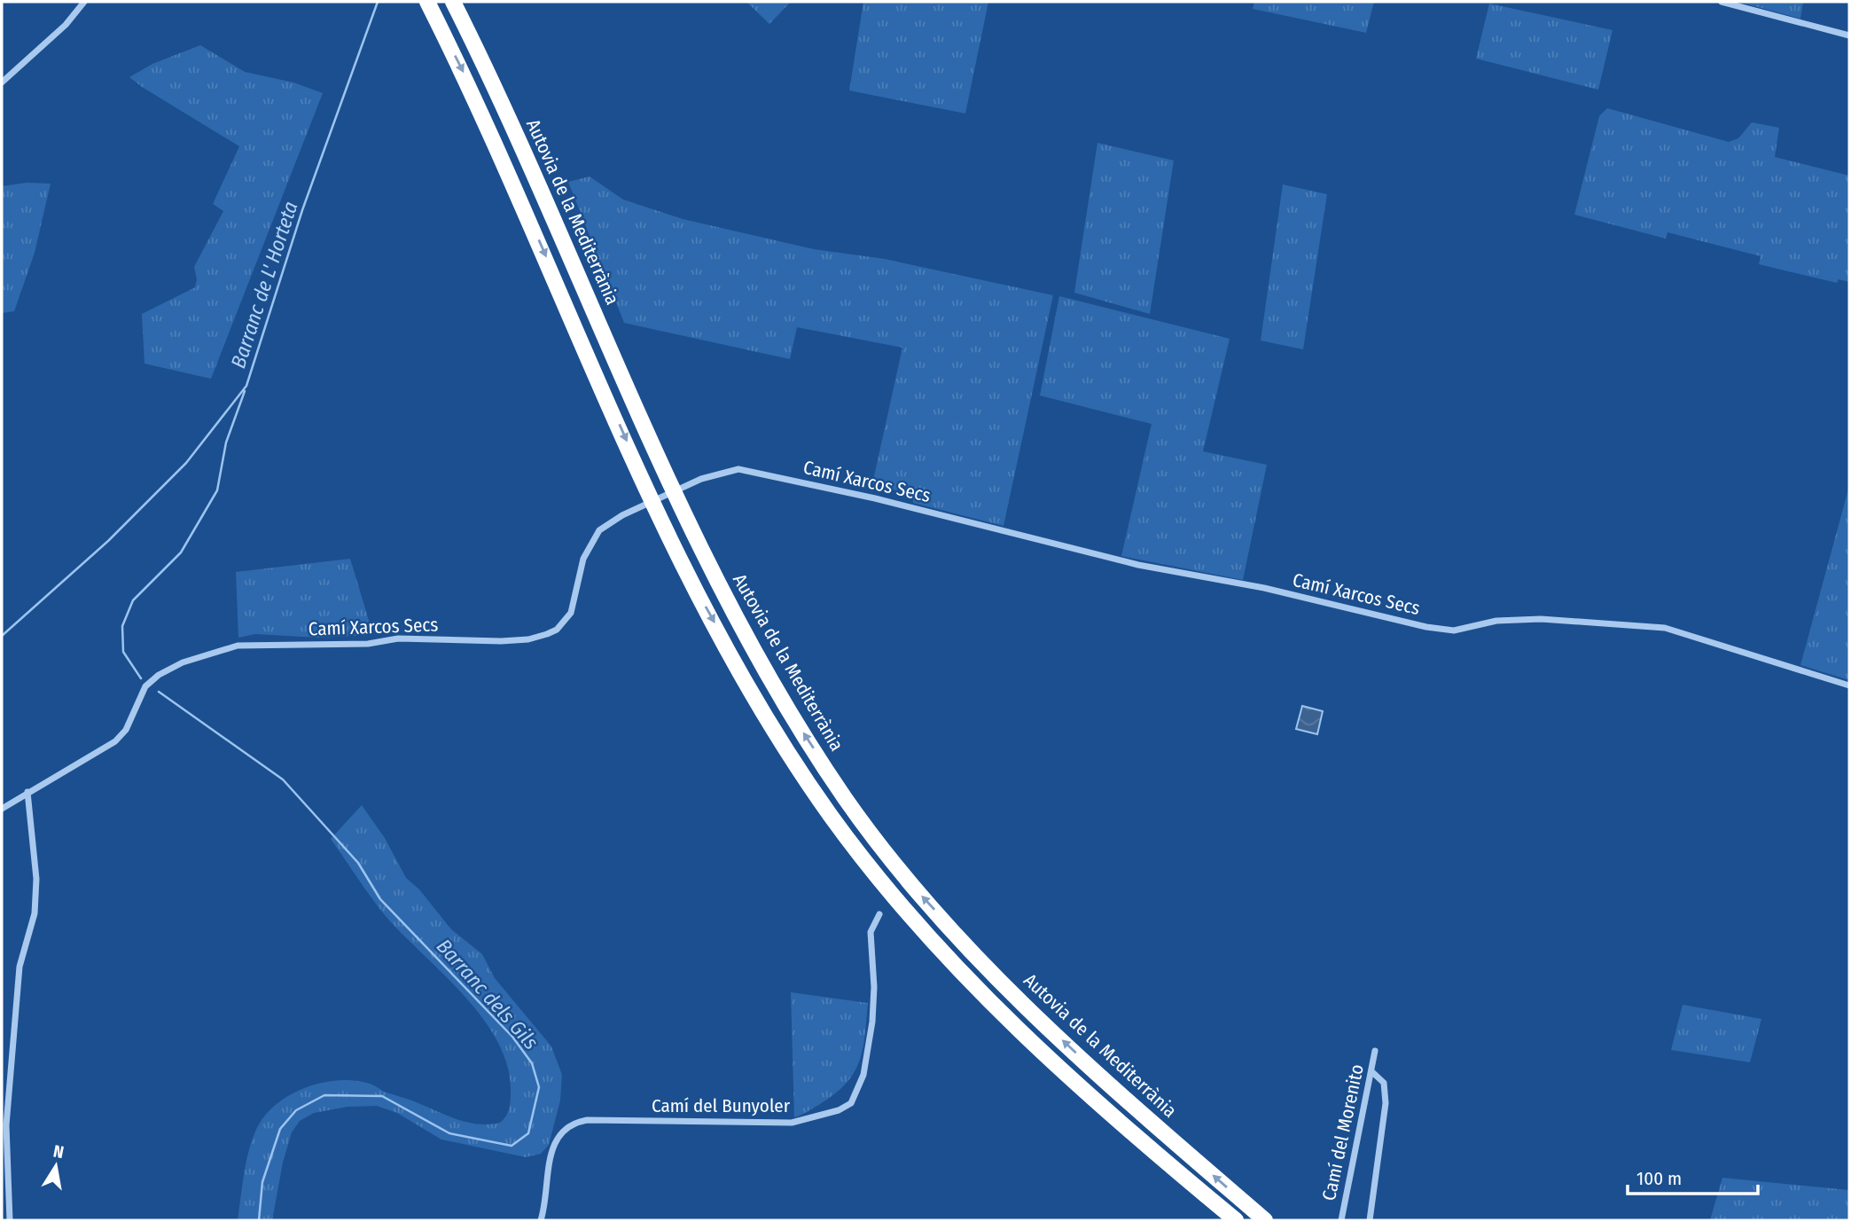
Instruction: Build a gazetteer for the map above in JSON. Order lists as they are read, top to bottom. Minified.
{"streets":{"highway":["Autovia de la Mediterrània"],"street":["Camí Xarcos Secs","Camí del Bunyoler","Camí del Morenito"]},"water":["Barranc de L' Horteta","Barranc dels Gils"],"scale_bar":"100 m","north":"top"}
